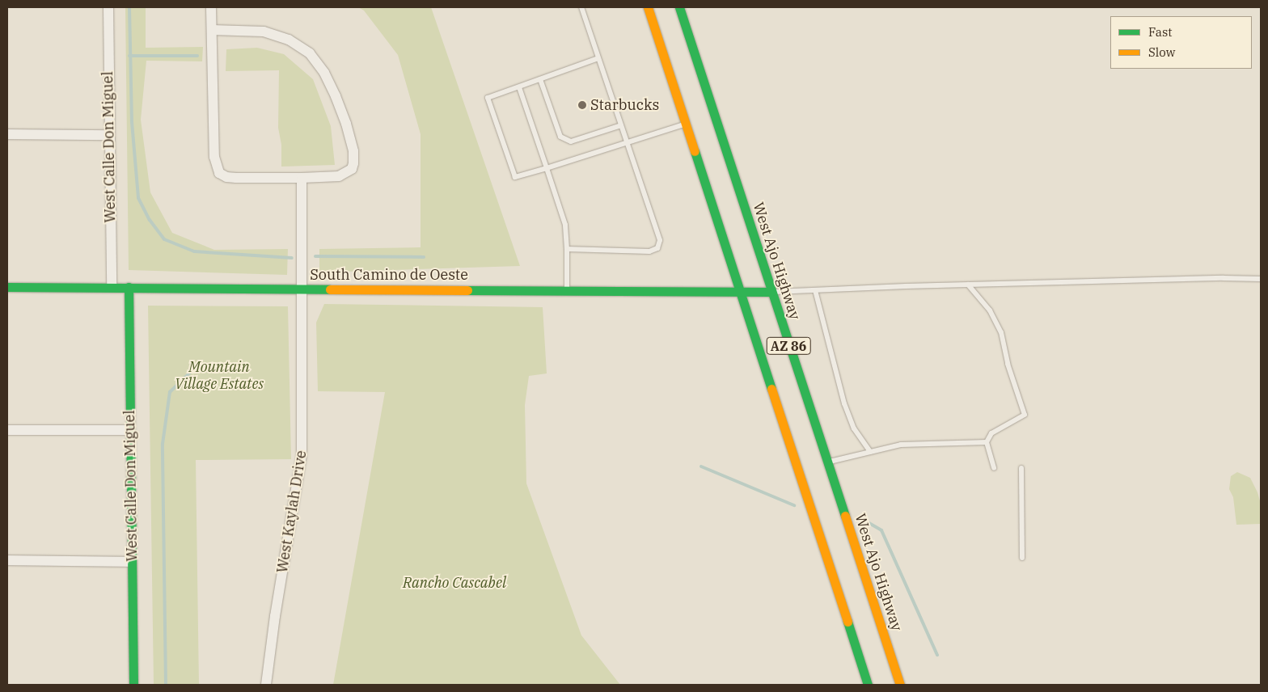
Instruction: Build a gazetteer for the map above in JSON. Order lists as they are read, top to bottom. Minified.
{"streets":{"main road":["West Calle Don Miguel","West Ajo Highway","South Camino de Oeste","AZ 86"],"street":["West Kaylah Drive"]},"crossings":[["West Calle Don Miguel","South Camino de Oeste"],["West Ajo Highway","South Camino de Oeste"],["South Camino de Oeste","AZ 86"],["South Camino de Oeste","West Kaylah Drive"]],"parks":["Mountain Village Estates","Rancho Cascabel"],"places":["Starbucks"],"legend":["Fast","Slow"]}
